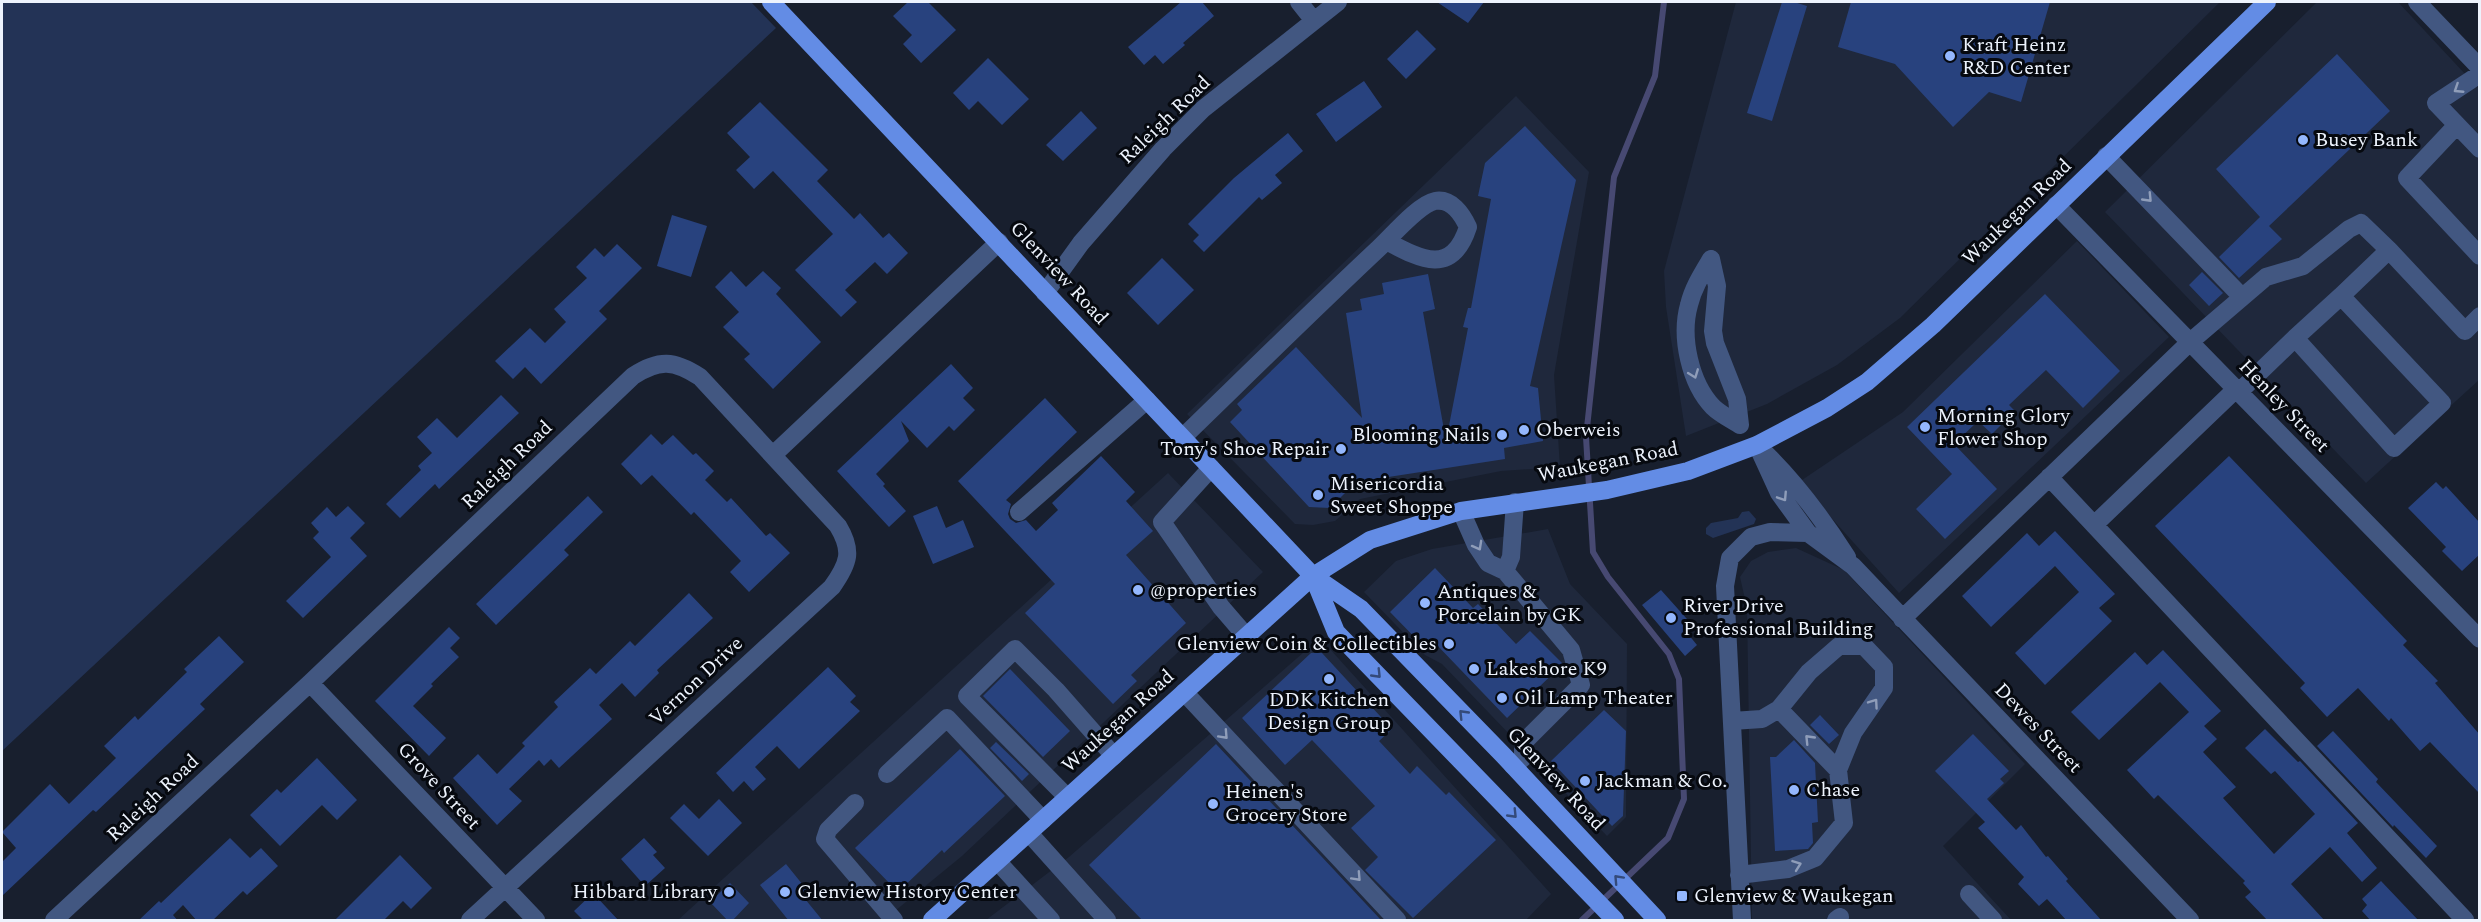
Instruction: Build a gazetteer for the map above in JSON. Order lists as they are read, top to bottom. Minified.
{"streets":{"main road":["Waukegan Road","Glenview Road"],"street":["Raleigh Road","Henley Street","Vernon Drive","Dewes Street","Grove Street"]},"crossings":[["Raleigh Road","Glenview Road"],["Raleigh Road","Vernon Drive"],["Raleigh Road","Grove Street"],["Waukegan Road","Glenview Road"],["Waukegan Road","Henley Street"],["Waukegan Road","Dewes Street"],["Vernon Drive","Grove Street"]],"places":{"other":["Kraft Heinz R&D Center","Busey Bank","Morning Glory Flower Shop","Oberweis","Blooming Nails","Tony's Shoe Repair","Misericordia Sweet Shoppe","@properties","Antiques & Porcelain by GK","River Drive Professional Building","Glenview Coin & Collectibles","Lakeshore K9","DDK Kitchen Design Group","Oil Lamp Theater","Jackman & Co.","Chase","Heinen's Grocery Store","Hibbard Library","Glenview History Center"],"transit":["Glenview & Waukegan"]}}
